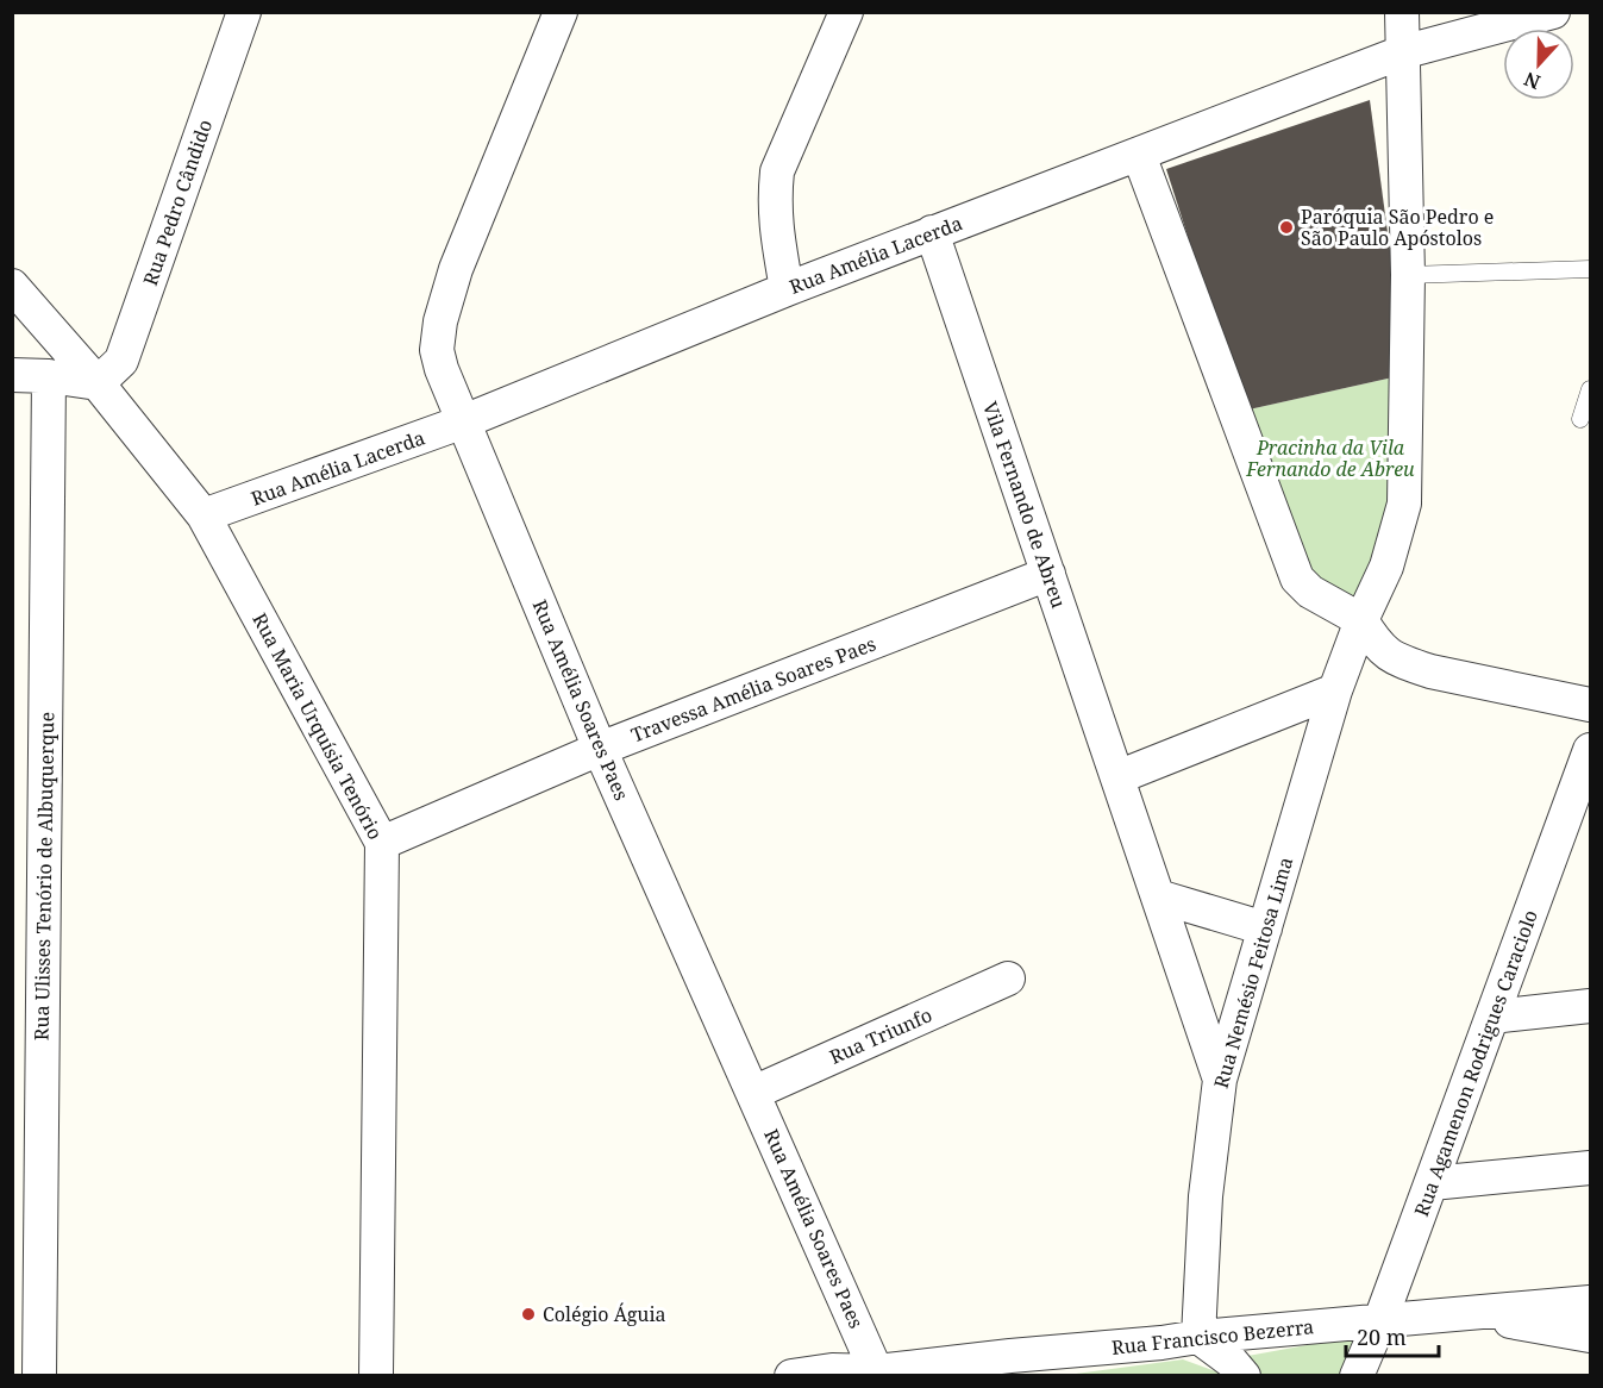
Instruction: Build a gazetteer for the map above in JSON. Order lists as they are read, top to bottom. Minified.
{"streets":{"street":["Rua Pedro Cândido","Rua Amélia Lacerda","Vila Fernando de Abreu","Travessa Amélia Soares Paes","Rua Amélia Soares Paes","Rua Maria Urquísia Tenório","Rua Ulisses Tenório de Albuquerque","Rua Nemésio Feitosa Lima","Rua Triunfo","Rua Agamenon Rodrigues Caraciolo","Rua Francisco Bezerra"]},"crossings":[["Rua Pedro Cândido","Rua Maria Urquísia Tenório"],["Rua Amélia Lacerda","Vila Fernando de Abreu"],["Rua Amélia Lacerda","Rua Amélia Soares Paes"],["Rua Amélia Lacerda","Rua Maria Urquísia Tenório"],["Rua Amélia Lacerda","Rua Nemésio Feitosa Lima"],["Vila Fernando de Abreu","Travessa Amélia Soares Paes"],["Vila Fernando de Abreu","Rua Nemésio Feitosa Lima"],["Travessa Amélia Soares Paes","Rua Amélia Soares Paes"],["Travessa Amélia Soares Paes","Rua Maria Urquísia Tenório"],["Rua Amélia Soares Paes","Rua Triunfo"],["Rua Amélia Soares Paes","Rua Francisco Bezerra"],["Rua Nemésio Feitosa Lima","Rua Francisco Bezerra"],["Rua Agamenon Rodrigues Caraciolo","Rua Francisco Bezerra"]],"parks":["Pracinha da Vila Fernando de Abreu"],"places":["Paróquia São Pedro e São Paulo Apóstolos","Colégio Águia"],"scale_bar":"20 m","north":"bottom"}
